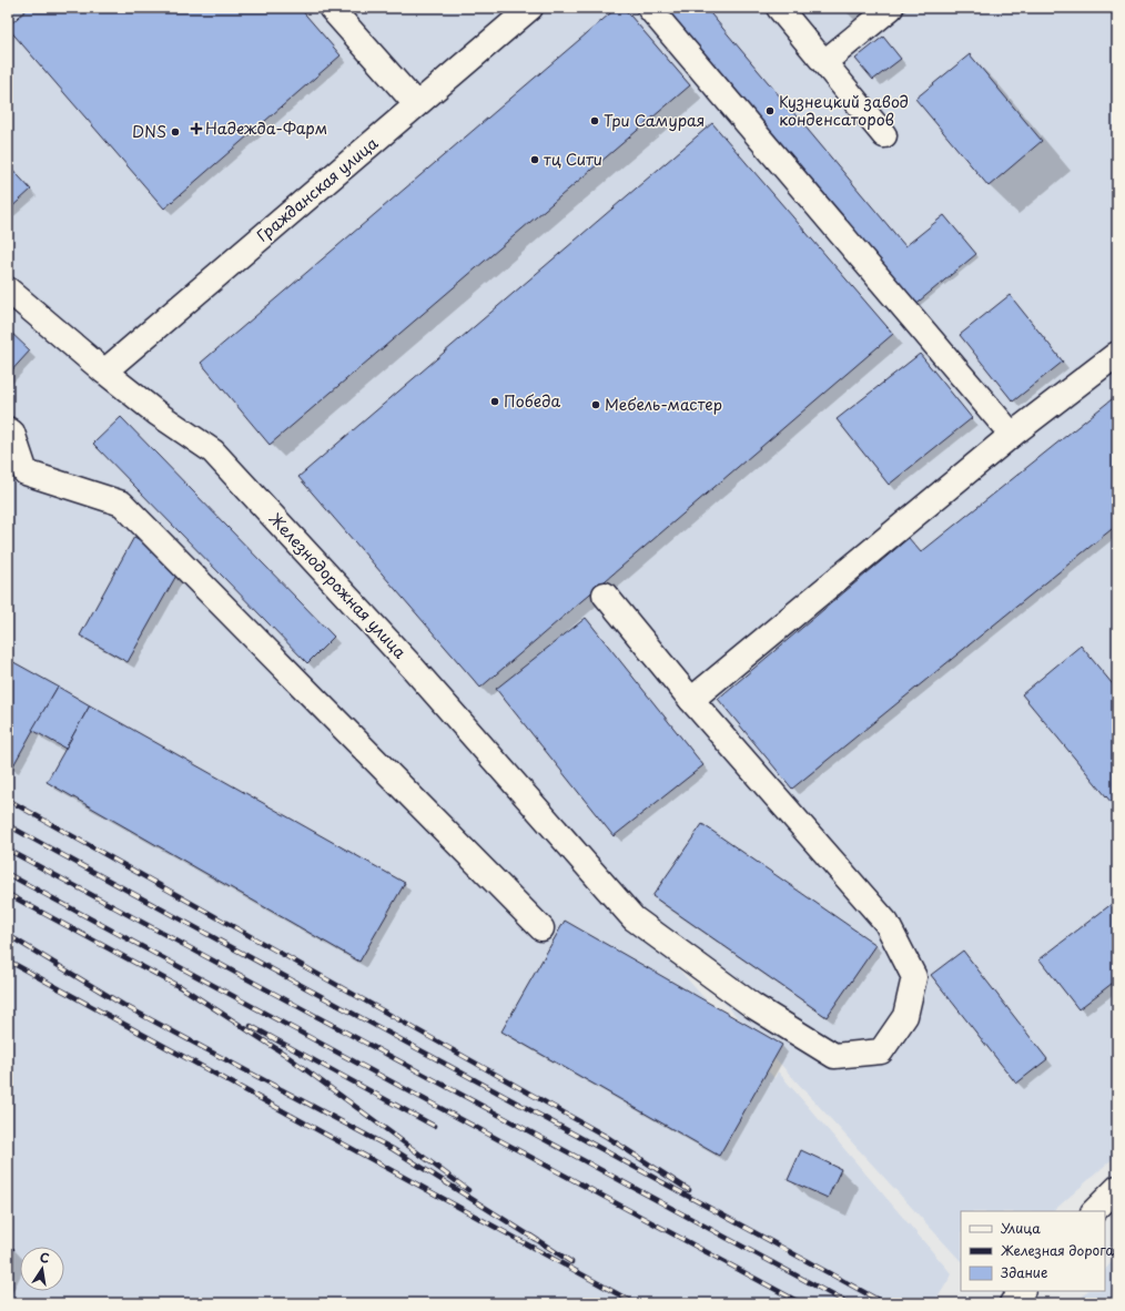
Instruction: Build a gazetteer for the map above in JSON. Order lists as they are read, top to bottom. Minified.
{"streets":{"street":["Гражданская улица","Железнодорожная улица"]},"crossings":[["Гражданская улица","Железнодорожная улица"]],"places":{"other":["Кузнецкий завод конденсаторов","Три Самурая","DNS","тц Сити","Победа","Мебель-мастер"],"health":["Надежда-Фарм"]},"legend":["Улица","Железная дорога","Здание"],"north":"top"}
